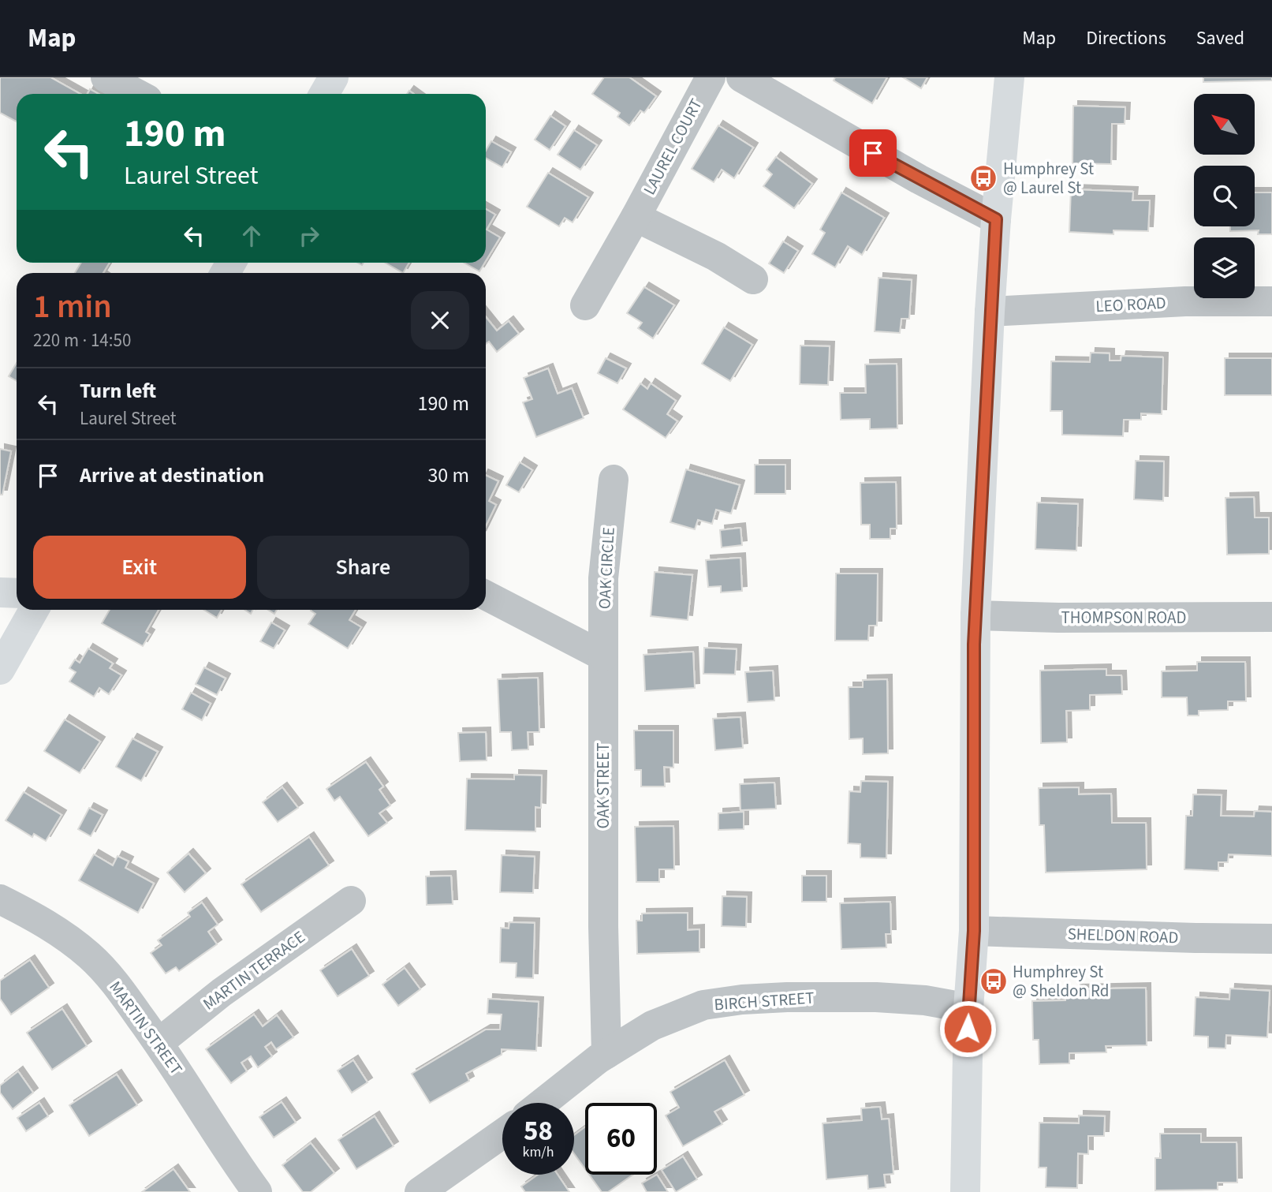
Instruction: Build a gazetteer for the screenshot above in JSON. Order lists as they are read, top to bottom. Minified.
{"streets":{"street":["LAUREL COURT","LEO ROAD","OAK CIRCLE","THOMPSON ROAD","OAK STREET","SHELDON ROAD","MARTIN TERRACE","BIRCH STREET","MARTIN STREET"]},"crossings":[["OAK CIRCLE","OAK STREET"],["OAK STREET","BIRCH STREET"],["MARTIN TERRACE","MARTIN STREET"]],"places":{"bus stop":["Humphrey St @ Laurel St","Humphrey St @ Sheldon Rd"]},"north":"top left","page":{"header":"Map","nav":["Map","Directions","Saved"],"turn":["190 m","Laurel Street"],"heading":["1 min","220 m · 14:50"],"list":[{"name":"Turn left","note":"Laurel Street","value":"190 m"},{"name":"Arrive at destination","value":"30 m"}],"buttons":["Exit","Share"],"speed":"58 km/h","limit":"60"}}
